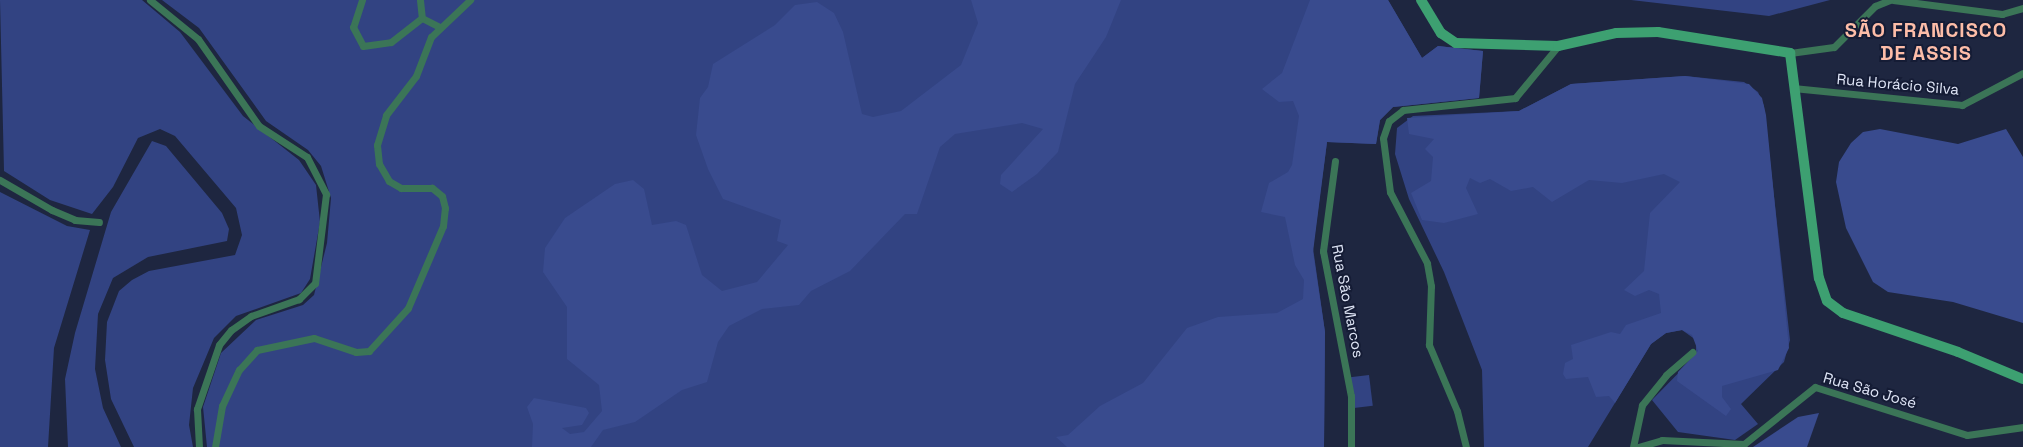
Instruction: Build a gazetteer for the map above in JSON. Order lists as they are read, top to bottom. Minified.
{"streets":{"street":["Rua Horácio Silva","Rua São Marcos","Rua São José"]},"districts":["SÃO FRANCISCO DE ASSIS"]}
